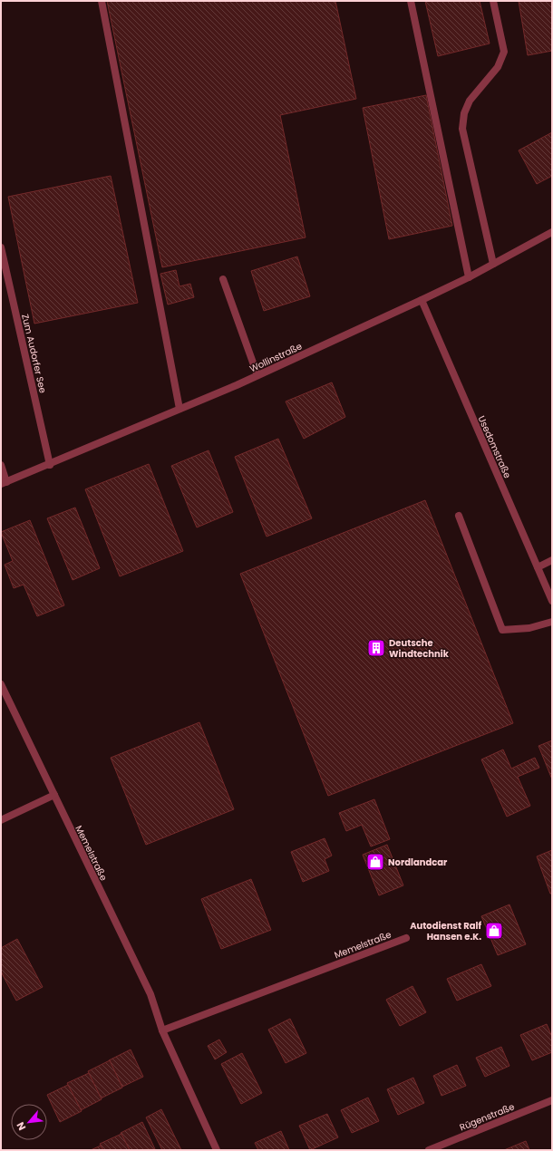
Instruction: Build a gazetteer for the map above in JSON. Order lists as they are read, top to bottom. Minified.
{"streets":{"street":["Zum Audorfer See","Wollinstraße","Usedomstraße","Memelstraße","Rügenstraße"]},"crossings":[["Zum Audorfer See","Wollinstraße"],["Wollinstraße","Usedomstraße"]],"places":{"building":["Deutsche Windtechnik"],"shop":["Nordlandcar","Autodienst Ralf Hansen e.K."]},"north":"bottom left"}
